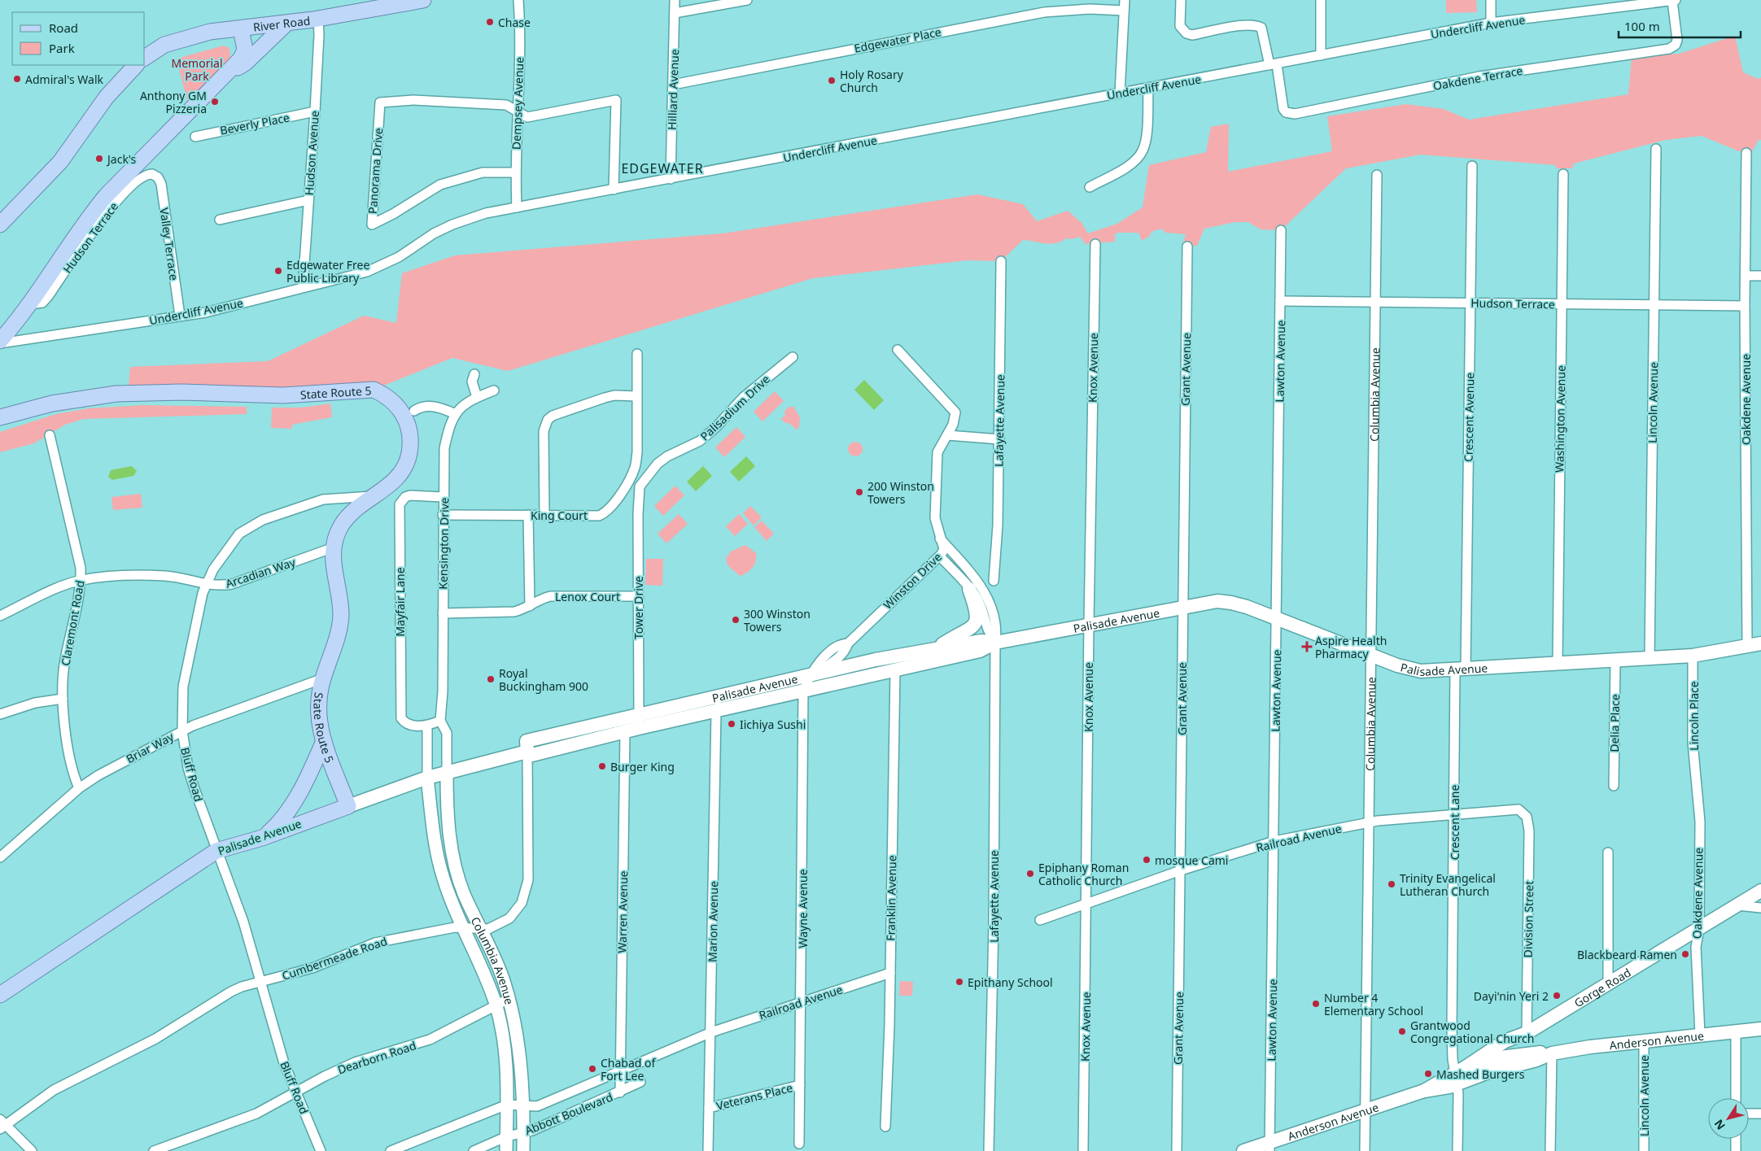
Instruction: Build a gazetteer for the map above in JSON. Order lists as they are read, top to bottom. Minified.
{"streets":{"main road":["River Road","State Route 5","Palisade Avenue","Gorge Road","Anderson Avenue"],"street":["Undercliff Avenue","Edgewater Place","Oakdene Terrace","Hilliard Avenue","Dempsey Avenue","Beverly Place","Hudson Avenue","Panorama Drive","Hudson Terrace","Valley Terrace","Lawton Avenue","Knox Avenue","Grant Avenue","Columbia Avenue","Oakdene Avenue","Lincoln Avenue","Palisadium Drive","Crescent Avenue","Washington Avenue","Lafayette Avenue","King Court","Kensington Drive","Arcadian Way","Winston Drive","Lenox Court","Mayfair Lane","Tower Drive","Claremont Road","Lincoln Place","Delia Place","Briar Way","Bluff Road","Crescent Lane","Railroad Avenue","Franklin Avenue","Wayne Avenue","Warren Avenue","Division Street","Marion Avenue","Cumbermeade Road","Dearborn Road","Veterans Place","Abbott Boulevard"]},"crossings":[["River Road","Hudson Avenue"],["Undercliff Avenue","Oakdene Terrace"],["Undercliff Avenue","Hilliard Avenue"],["Undercliff Avenue","Dempsey Avenue"],["Undercliff Avenue","Hudson Avenue"],["Undercliff Avenue","Valley Terrace"],["Edgewater Place","Hilliard Avenue"],["Dempsey Avenue","Panorama Drive"],["Beverly Place","Hudson Avenue"],["Hudson Terrace","Valley Terrace"],["Hudson Terrace","Lawton Avenue"],["Hudson Terrace","Columbia Avenue"],["Hudson Terrace","Oakdene Avenue"],["Hudson Terrace","Lincoln Avenue"],["Hudson Terrace","Crescent Avenue"],["Hudson Terrace","Washington Avenue"],["Lawton Avenue","Palisade Avenue"],["Lawton Avenue","Railroad Avenue"],["Lawton Avenue","Anderson Avenue"],["Knox Avenue","Palisade Avenue"],["Knox Avenue","Railroad Avenue"],["Grant Avenue","Palisade Avenue"],["Grant Avenue","Railroad Avenue"],["State Route 5","Arcadian Way"],["State Route 5","Palisade Avenue"],["State Route 5","Briar Way"],["State Route 5","Bluff Road"],["Columbia Avenue","Kensington Drive"],["Columbia Avenue","Palisade Avenue"],["Columbia Avenue","Railroad Avenue"],["Columbia Avenue","Cumbermeade Road"],["Columbia Avenue","Anderson Avenue"],["Columbia Avenue","Dearborn Road"],["Columbia Avenue","Abbott Boulevard"],["Oakdene Avenue","Palisade Avenue"],["Oakdene Avenue","Lincoln Place"],["Oakdene Avenue","Gorge Road"],["Oakdene Avenue","Anderson Avenue"],["Lincoln Avenue","Palisade Avenue"],["Lincoln Avenue","Anderson Avenue"],["Palisadium Drive","Tower Drive"],["Crescent Avenue","Palisade Avenue"],["Crescent Avenue","Crescent Lane"],["Washington Avenue","Palisade Avenue"],["Lafayette Avenue","Winston Drive"],["Lafayette Avenue","Palisade Avenue"],["King Court","Kensington Drive"],["Kensington Drive","Lenox Court"],["Kensington Drive","Mayfair Lane"],["Kensington Drive","Palisade Avenue"],["Arcadian Way","Claremont Road"],["Arcadian Way","Bluff Road"],["Winston Drive","Palisade Avenue"],["Winston Drive","Wayne Avenue"],["Lenox Court","Tower Drive"],["Tower Drive","Palisade Avenue"],["Palisade Avenue","Lincoln Place"],["Palisade Avenue","Delia Place"],["Palisade Avenue","Bluff Road"],["Palisade Avenue","Crescent Lane"],["Palisade Avenue","Franklin Avenue"],["Palisade Avenue","Wayne Avenue"],["Palisade Avenue","Warren Avenue"],["Palisade Avenue","Marion Avenue"],["Palisade Avenue","Cumbermeade Road"],["Claremont Road","Briar Way"],["Briar Way","Bluff Road"],["Bluff Road","Cumbermeade Road"],["Bluff Road","Dearborn Road"],["Crescent Lane","Railroad Avenue"],["Crescent Lane","Anderson Avenue"],["Railroad Avenue","Franklin Avenue"],["Railroad Avenue","Wayne Avenue"],["Railroad Avenue","Division Street"],["Railroad Avenue","Marion Avenue"],["Railroad Avenue","Abbott Boulevard"],["Wayne Avenue","Veterans Place"],["Warren Avenue","Abbott Boulevard"],["Division Street","Gorge Road"],["Marion Avenue","Veterans Place"],["Marion Avenue","Abbott Boulevard"],["Gorge Road","Anderson Avenue"]],"districts":["EDGEWATER"],"parks":["Memorial Park"],"places":{"other":["Chase","Admiral's Walk","Holy Rosary Church","Anthony GM Pizzeria","Jack's","Edgewater Free Public Library","200 Winston Towers","300 Winston Towers","Royal Buckingham 900","Iichiya Sushi","Burger King","mosque Cami","Epiphany Roman Catholic Church","Trinity Evangelical Lutheran Church","Blackbeard Ramen","Epithany School","Dayi'nin Yeri 2","Number 4 Elementary School","Grantwood Congregational Church","Chabad of Fort Lee","Mashed Burgers"],"health":["Aspire Health Pharmacy"]},"legend":["Road","Park"],"scale_bar":"100 m","north":"bottom left"}
